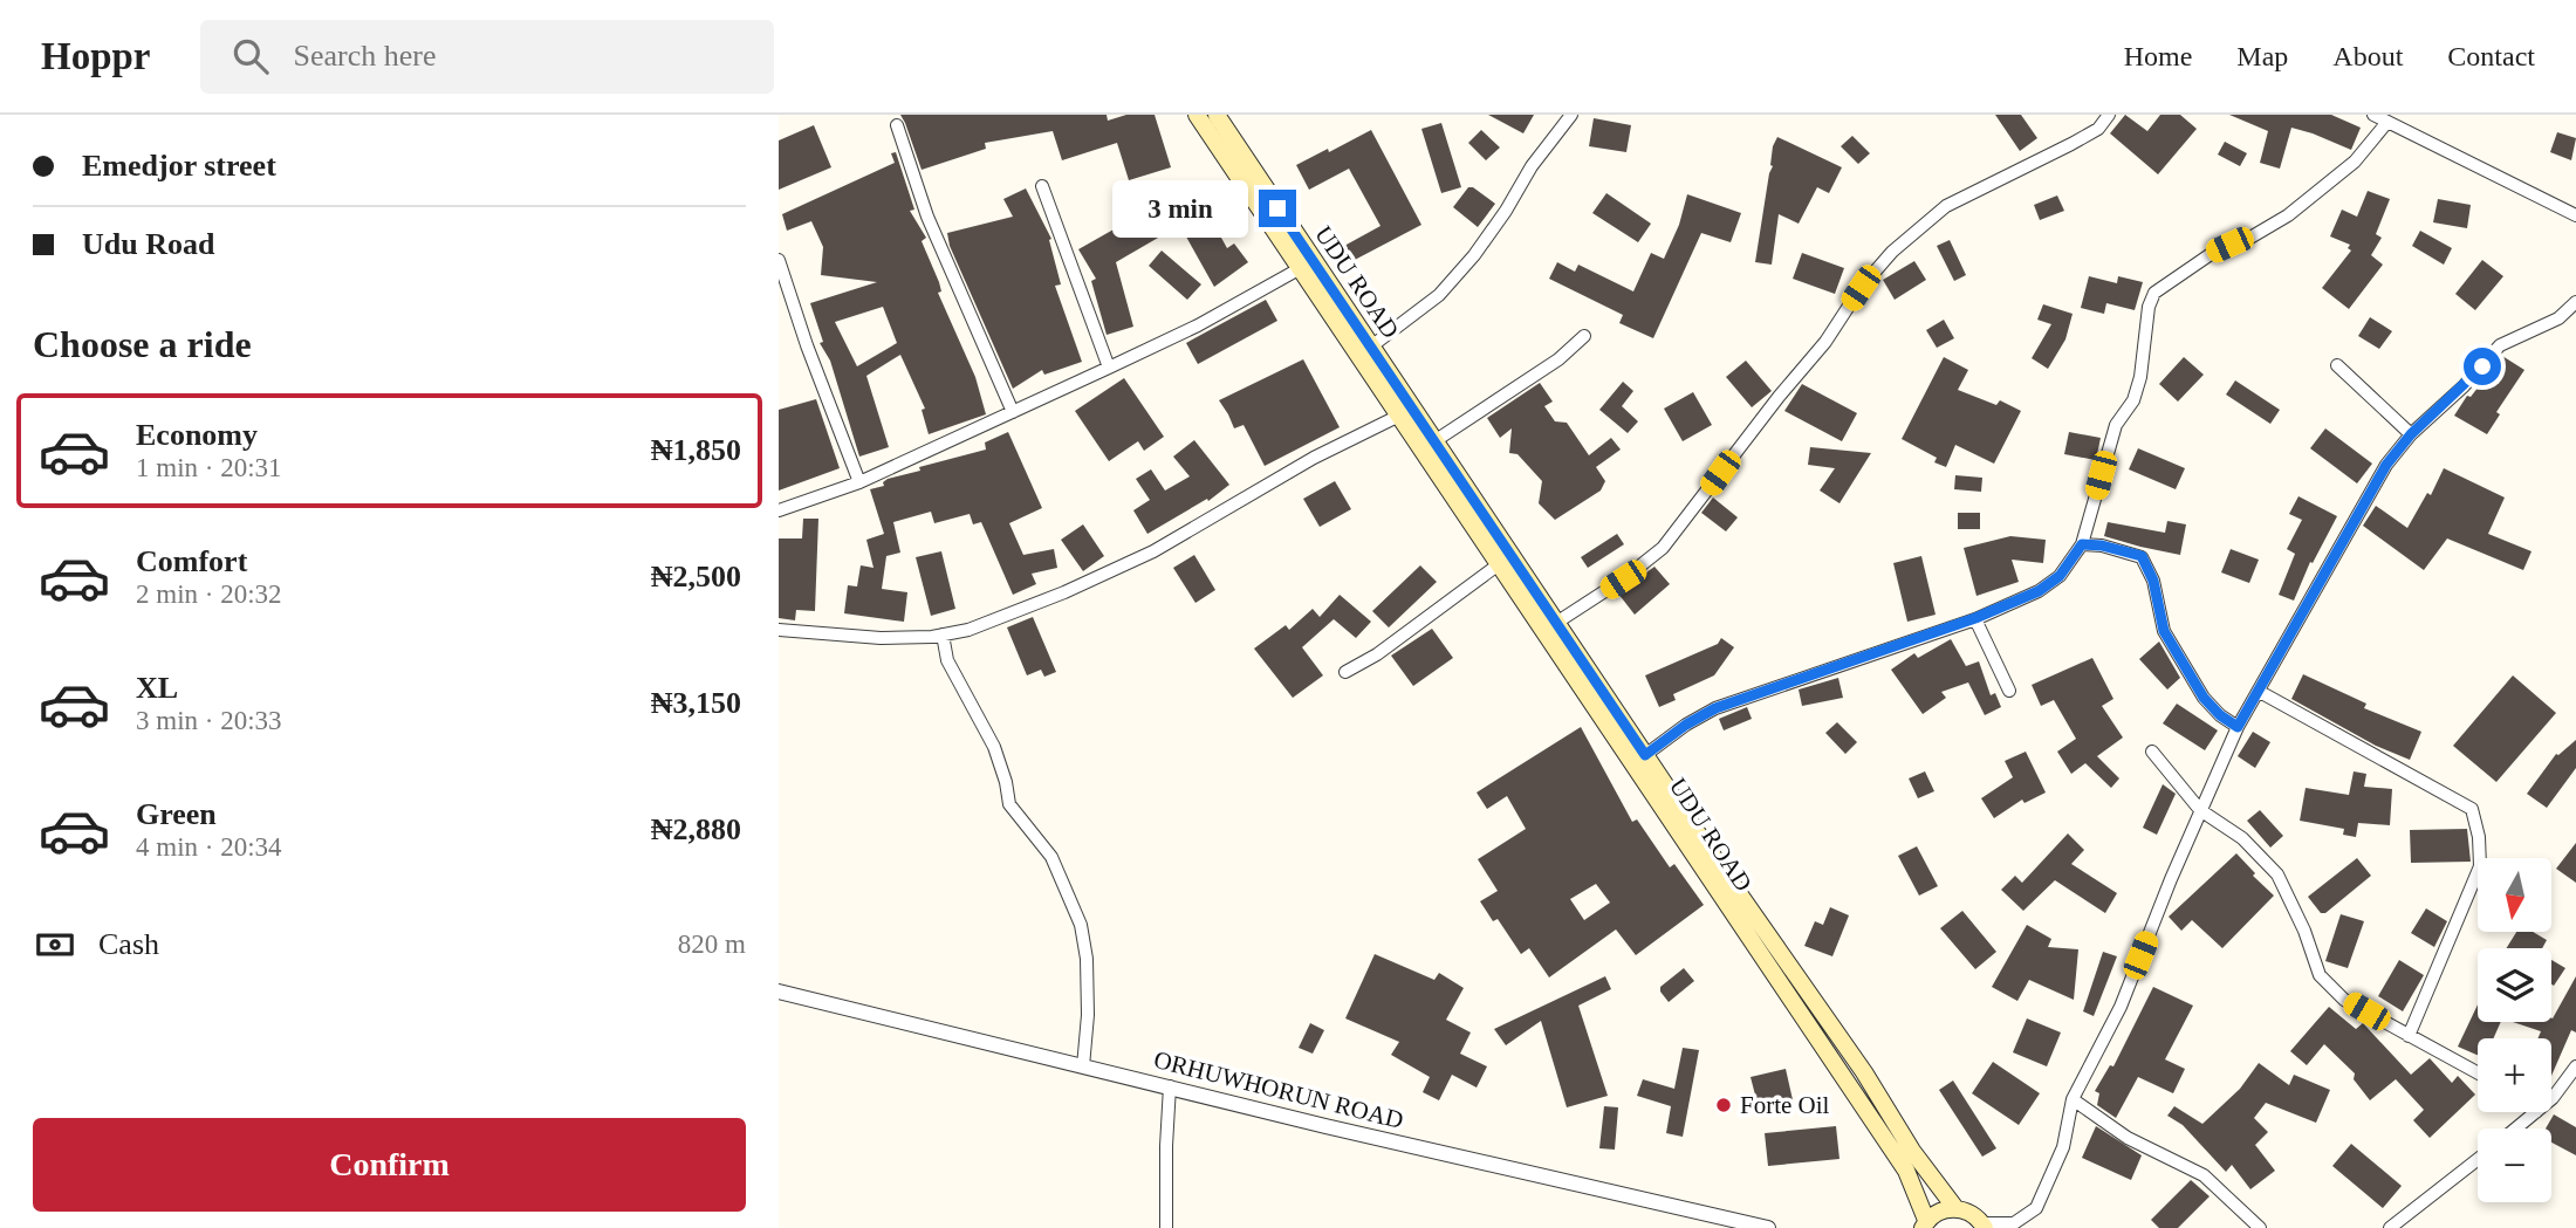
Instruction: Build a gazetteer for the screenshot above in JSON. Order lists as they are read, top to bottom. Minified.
{"streets":{"main road":["UDU ROAD"],"street":["ORHUWHORUN ROAD"]},"places":["Forte Oil"],"north":"bottom","page":{"header":"Hoppr","search":"Search here","nav":["Home","Map","About","Contact"],"banner":["Emedjor street","Udu Road"],"bubble":"3 min","heading":"Choose a ride","list":[{"name":"Economy","note":"1 min · 20:31","value":"₦1,850"},{"name":"Comfort","note":"2 min · 20:32","value":"₦2,500"},{"name":"XL","note":"3 min · 20:33","value":"₦3,150"},{"name":"Green","note":"4 min · 20:34","value":"₦2,880"}],"map_buttons":["+","−"],"pay":["Cash","820 m"],"buttons":"Confirm"}}
